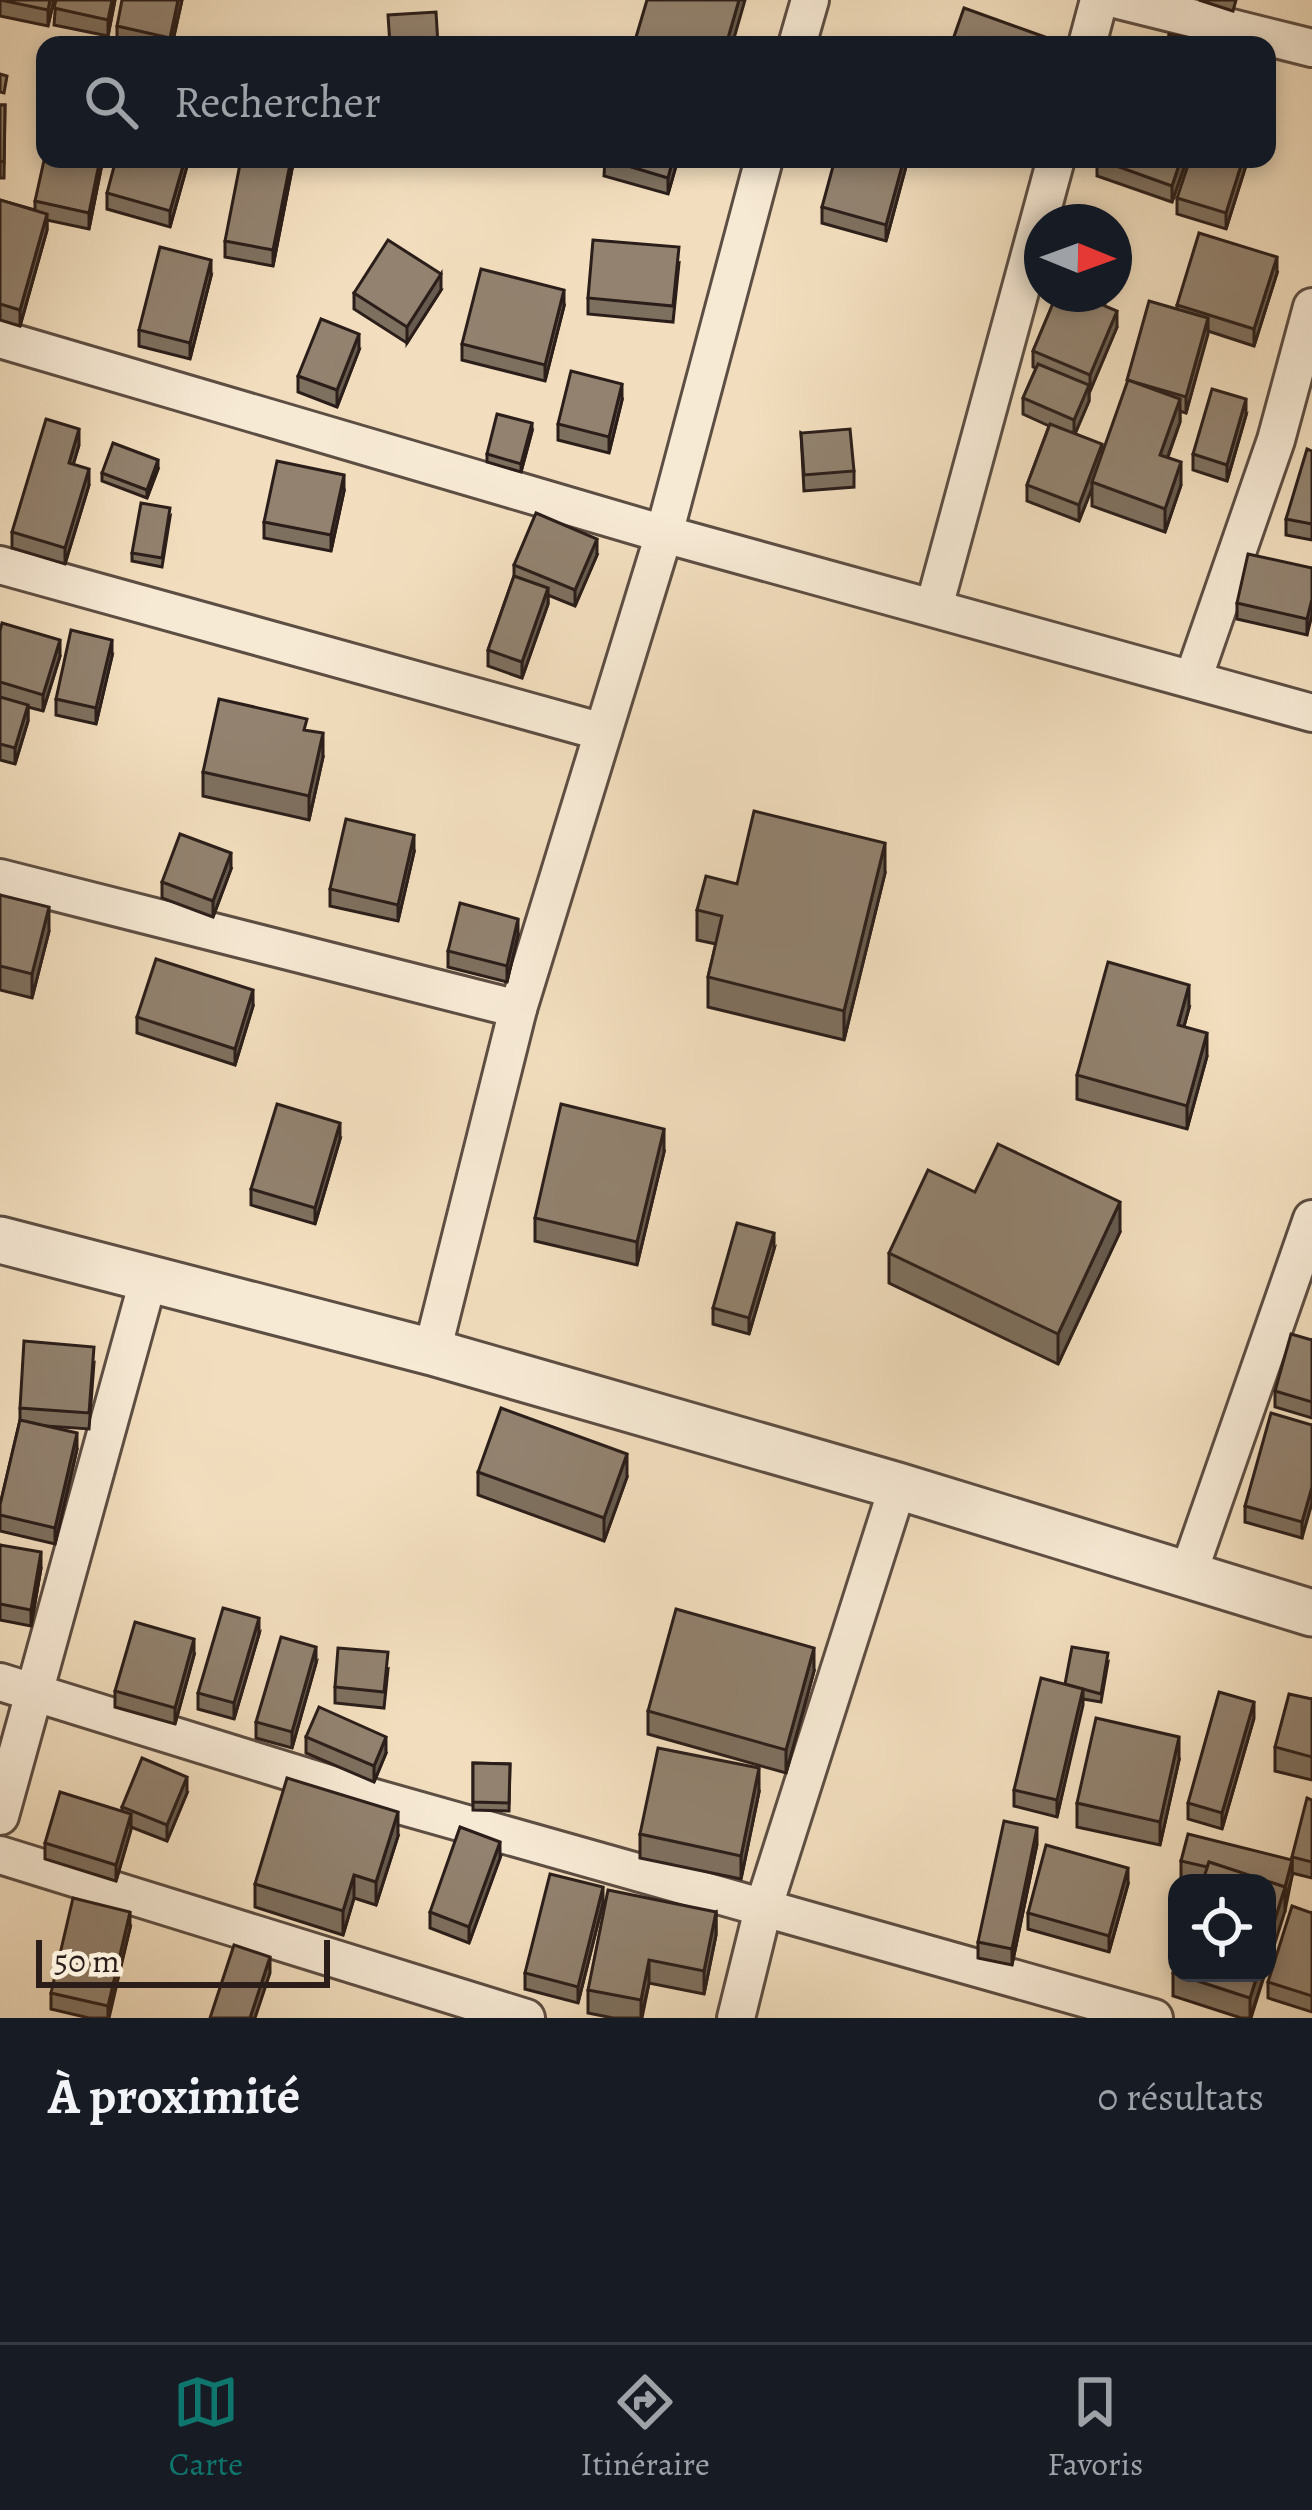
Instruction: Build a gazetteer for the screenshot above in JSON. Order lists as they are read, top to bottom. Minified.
{"scale_bar":"50 m","north":"right","page":{"search":"Rechercher","scale":"50 m","heading":["À proximité","0 résultats"],"nav":["Carte","Itinéraire","Favoris"]}}
